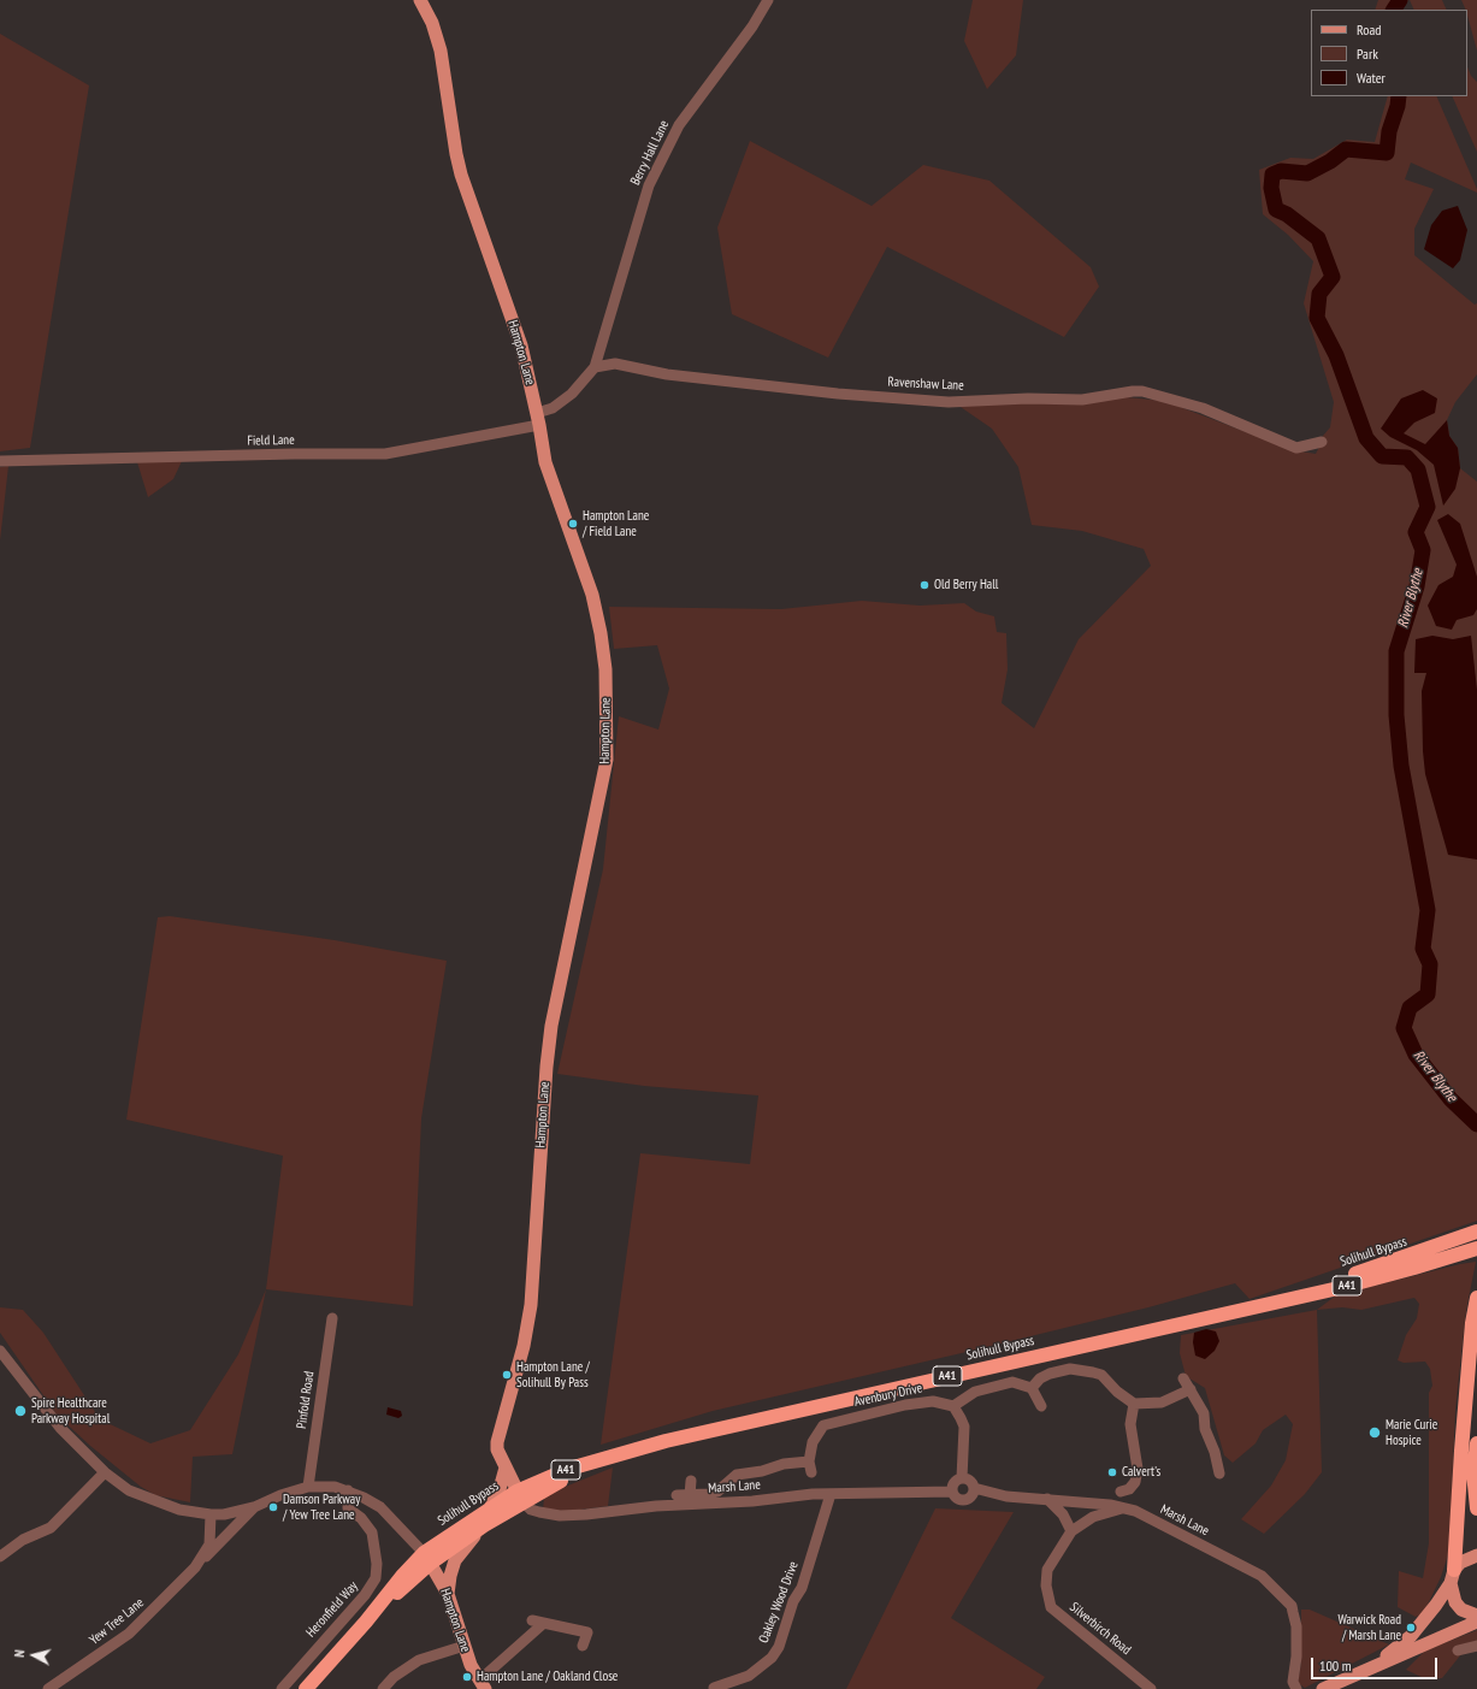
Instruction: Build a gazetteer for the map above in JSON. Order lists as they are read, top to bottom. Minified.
{"streets":{"highway":["Solihull Bypass","A41"],"main road":["Hampton Lane"],"street":["Berry Hall Lane","Ravenshaw Lane","Field Lane","Avenbury Drive","Pinfold Road","Marsh Lane","Oakley Wood Drive","Heronfield Way","Yew Tree Lane","Silverbirch Road"]},"crossings":[["Berry Hall Lane","Ravenshaw Lane"],["Hampton Lane","Field Lane"],["Hampton Lane","Solihull Bypass"],["Hampton Lane","Marsh Lane"],["Hampton Lane","Yew Tree Lane"],["Solihull Bypass","Marsh Lane"],["Solihull Bypass","Yew Tree Lane"],["Pinfold Road","Yew Tree Lane"],["Marsh Lane","Oakley Wood Drive"],["Marsh Lane","Silverbirch Road"],["Heronfield Way","Yew Tree Lane"]],"water":["River Blythe"],"places":["Hampton Lane / Field Lane","Old Berry Hall","Hampton Lane / Solihull By Pass","Spire Healthcare Parkway Hospital","Marie Curie Hospice","Calvert's","Damson Parkway / Yew Tree Lane","Warwick Road / Marsh Lane","Hampton Lane / Oakland Close"],"legend":["Road","Park","Water"],"scale_bar":"100 m","north":"left"}
